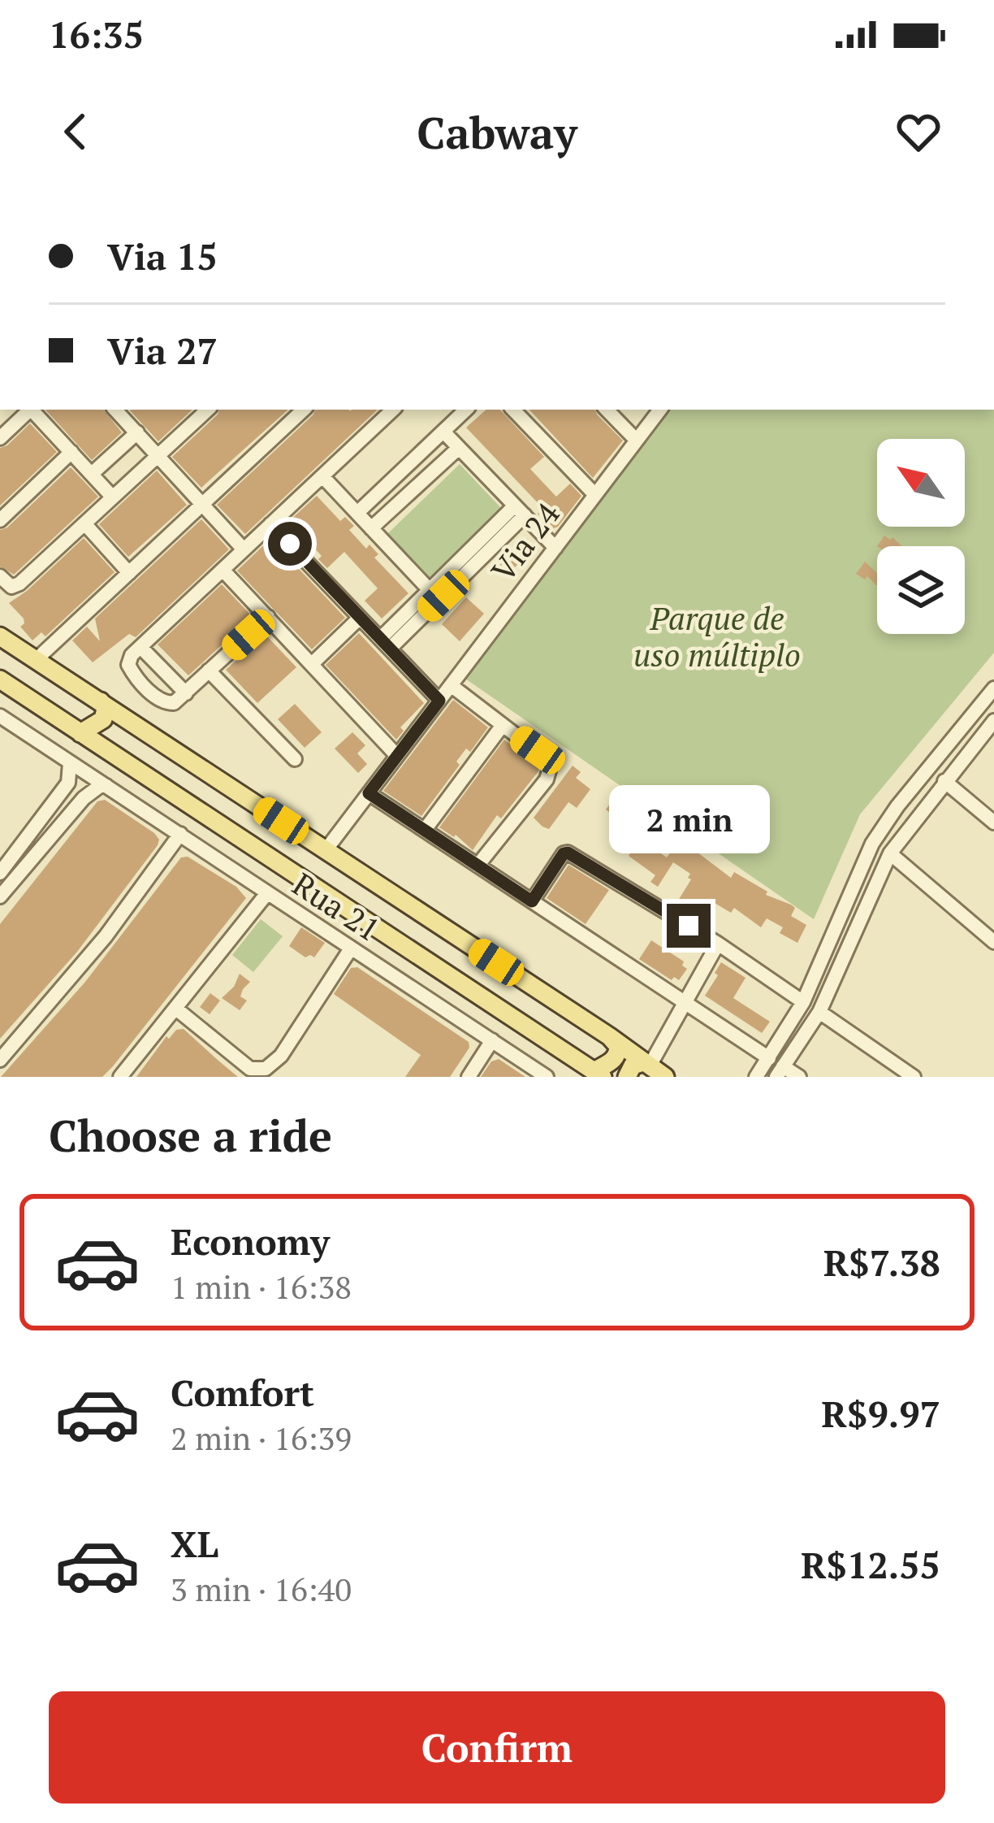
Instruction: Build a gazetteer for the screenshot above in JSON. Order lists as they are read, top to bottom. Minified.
{"streets":{"street":["Via 24","Rua 21"]},"parks":["Parque de uso múltiplo"],"north":"top left","page":{"status":"16:35","header":"Cabway","banner":["Via 15","Via 27"],"bubble":"2 min","heading":"Choose a ride","list":[{"name":"Economy","note":"1 min · 16:38","value":"R$7.38"},{"name":"Comfort","note":"2 min · 16:39","value":"R$9.97"},{"name":"XL","note":"3 min · 16:40","value":"R$12.55"}],"buttons":"Confirm"}}
